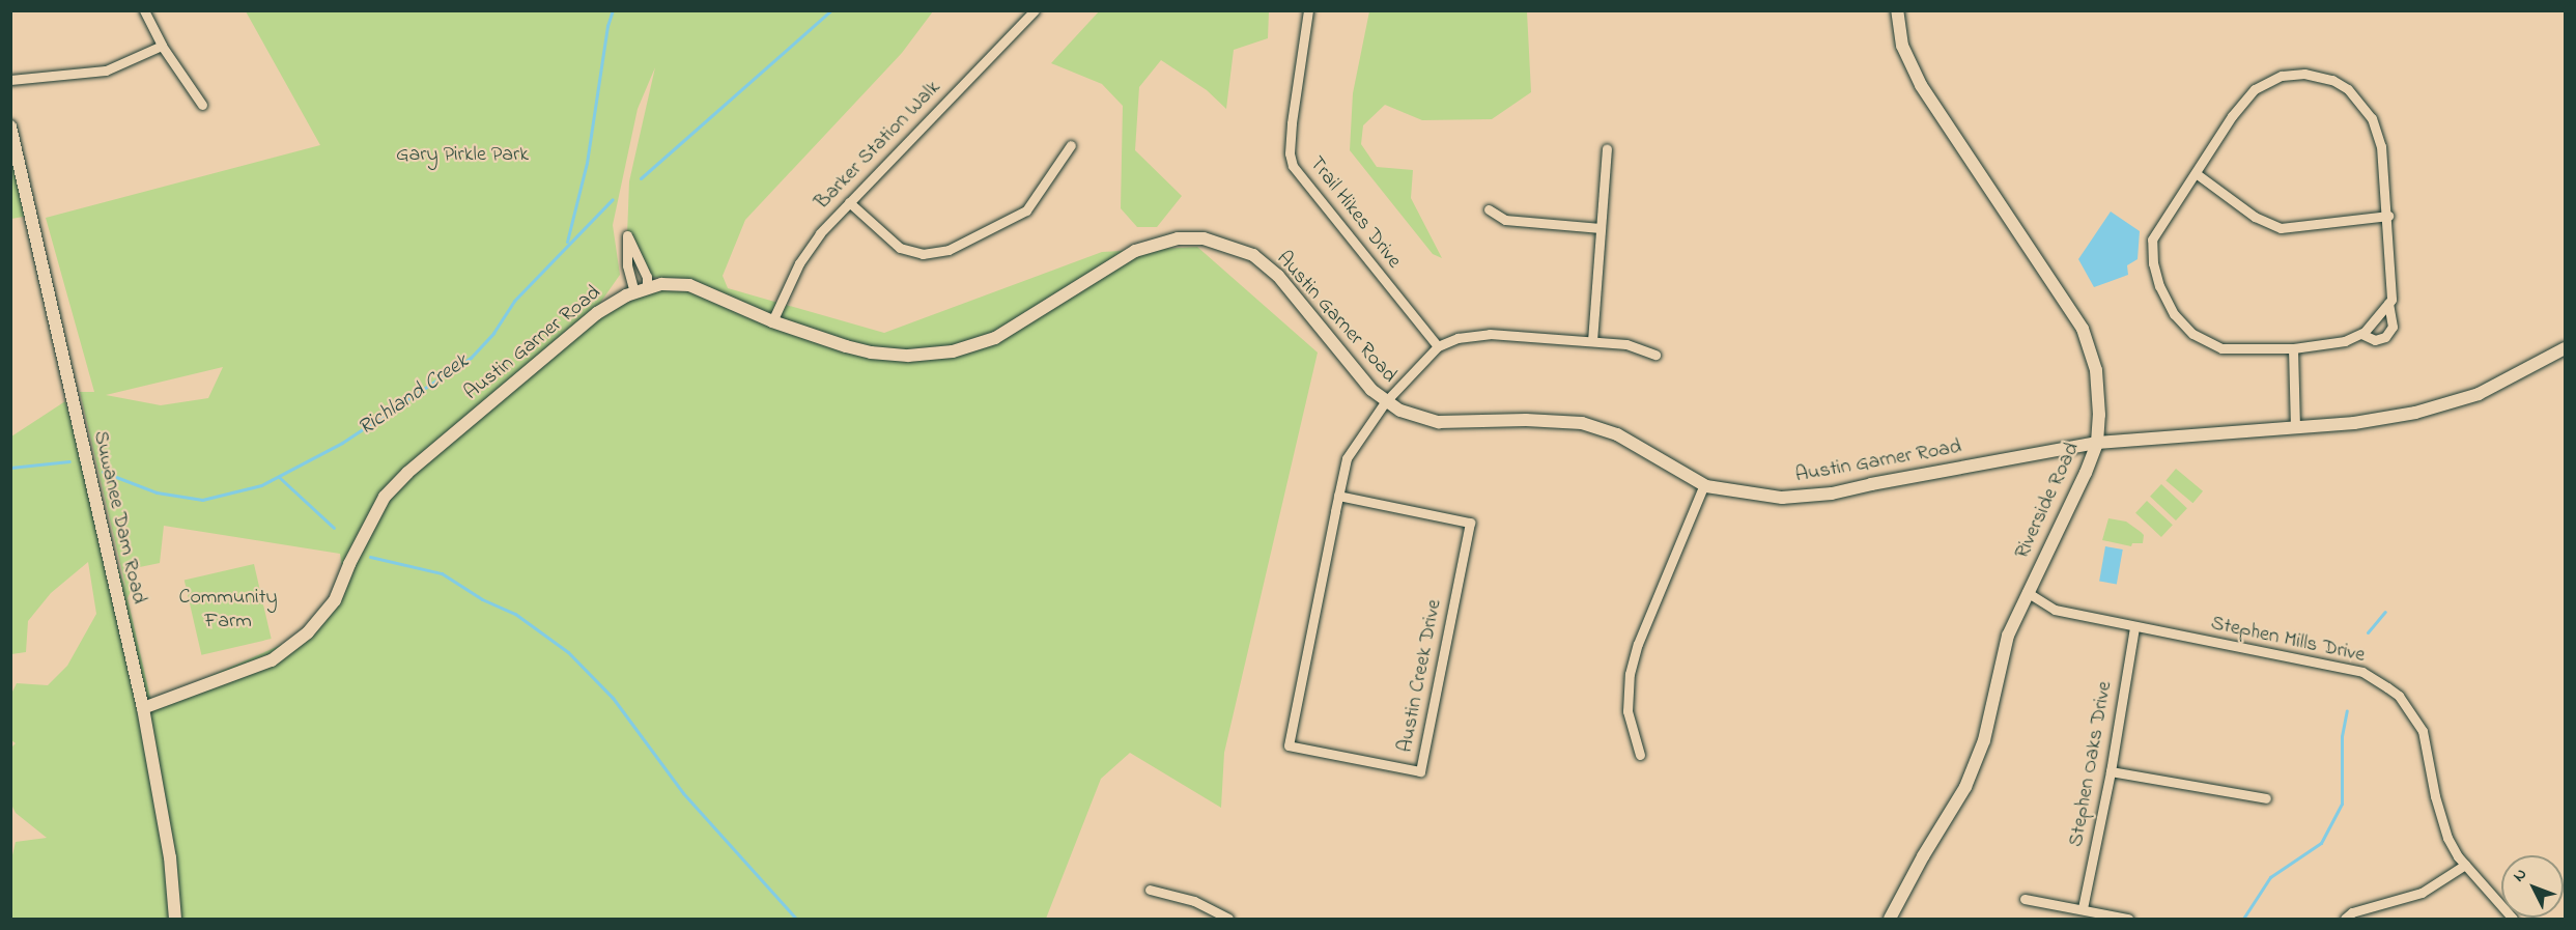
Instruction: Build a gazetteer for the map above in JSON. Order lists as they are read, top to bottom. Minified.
{"streets":{"street":["Barker Station Walk","Trail Hikes Drive","Austin Garner Road","Riverside Road","Suwanee Dam Road","Stephen Mills Drive","Austin Creek Drive","Stephen Oaks Drive"]},"crossings":[["Barker Station Walk","Austin Garner Road"],["Trail Hikes Drive","Austin Creek Drive"],["Austin Garner Road","Riverside Road"],["Austin Garner Road","Suwanee Dam Road"],["Austin Garner Road","Austin Creek Drive"],["Riverside Road","Stephen Mills Drive"],["Stephen Mills Drive","Stephen Oaks Drive"]],"water":["Richland Creek"],"parks":["Gary Pirkle Park","Community Farm"],"north":"top left"}
